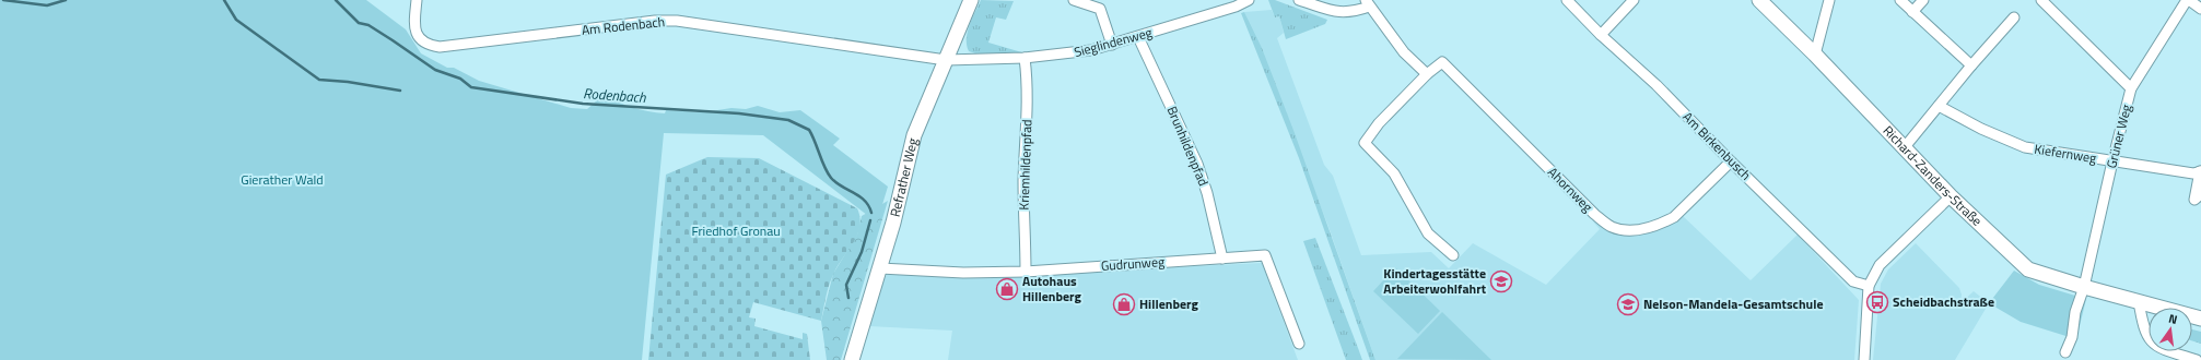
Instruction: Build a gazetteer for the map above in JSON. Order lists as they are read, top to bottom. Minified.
{"streets":{"street":["Am Rodenbach","Sieglindenweg","Grüner Weg","Brunhildenpfad","Am Birkenbusch","Kiefernweg","Kriemhildenpfad","Richard-Zanders-Straße","Refrather Weg","Ahornweg","Gudrunweg"]},"crossings":[["Am Rodenbach","Sieglindenweg"],["Am Rodenbach","Refrather Weg"],["Sieglindenweg","Brunhildenpfad"],["Sieglindenweg","Kriemhildenpfad"],["Sieglindenweg","Refrather Weg"],["Grüner Weg","Kiefernweg"],["Grüner Weg","Richard-Zanders-Straße"],["Brunhildenpfad","Gudrunweg"],["Am Birkenbusch","Ahornweg"],["Kriemhildenpfad","Gudrunweg"],["Refrather Weg","Gudrunweg"]],"water":["Rodenbach"],"parks":["Gierather Wald","Friedhof Gronau"],"places":{"school or university":["Kindertagesstätte Arbeiterwohlfahrt","Nelson-Mandela-Gesamtschule"],"shop":["Autohaus Hillenberg","Hillenberg"],"bus stop":["Scheidbachstraße"]},"north":"top"}
